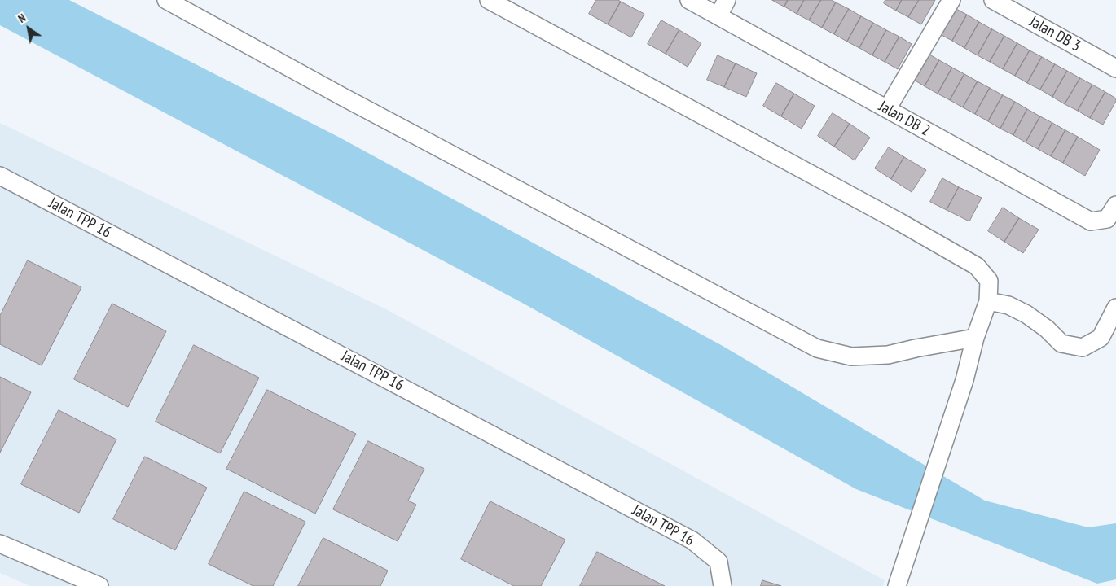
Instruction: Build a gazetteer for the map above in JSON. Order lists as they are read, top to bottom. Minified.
{"streets":{"street":["Jalan DB 3","Jalan DB 2","Jalan TPP 16"]},"north":"top left"}
